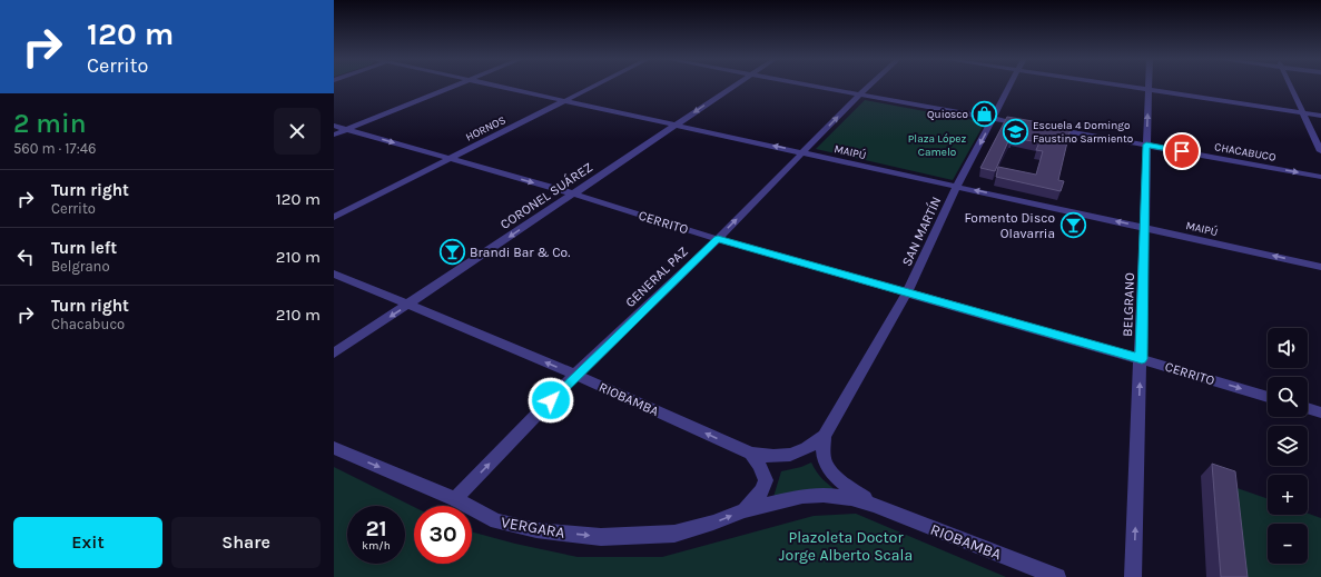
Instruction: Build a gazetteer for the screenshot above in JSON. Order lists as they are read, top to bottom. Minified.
{"streets":{"street":["HORNOS","MAIPÚ","CHACABUCO","CORONEL SUÁREZ","CERRITO","SAN MARTÍN","GENERAL PAZ","BELGRANO","RIOBAMBA","VERGARA"]},"crossings":[["HORNOS","MAIPÚ"],["HORNOS","CERRITO"],["MAIPÚ","CORONEL SUÁREZ"],["MAIPÚ","SAN MARTÍN"],["MAIPÚ","GENERAL PAZ"],["MAIPÚ","BELGRANO"],["CHACABUCO","BELGRANO"],["CORONEL SUÁREZ","CERRITO"],["CORONEL SUÁREZ","RIOBAMBA"],["CERRITO","SAN MARTÍN"],["CERRITO","GENERAL PAZ"],["CERRITO","BELGRANO"],["SAN MARTÍN","RIOBAMBA"],["GENERAL PAZ","RIOBAMBA"],["GENERAL PAZ","VERGARA"],["RIOBAMBA","VERGARA"]],"one_way":["MAIPÚ","CORONEL SUÁREZ","CERRITO","GENERAL PAZ","BELGRANO","RIOBAMBA","VERGARA"],"parks":["Plaza López Camelo","Plazoleta Doctor Jorge Alberto Scala"],"places":{"shop":["Quiosco"],"school or university":["Escuela 4 Domingo Faustino Sarmiento"],"bar":["Fomento Disco Olavarria","Brandi Bar & Co."]},"page":{"turn":["120 m","Cerrito"],"heading":["2 min","560 m · 17:46"],"list":[{"name":"Turn right","note":"Cerrito","value":"120 m"},{"name":"Turn left","note":"Belgrano","value":"210 m"},{"name":"Turn right","note":"Chacabuco","value":"210 m"}],"map_buttons":["+","−"],"speed":"21 km/h","limit":"30","buttons":["Exit","Share"]}}
